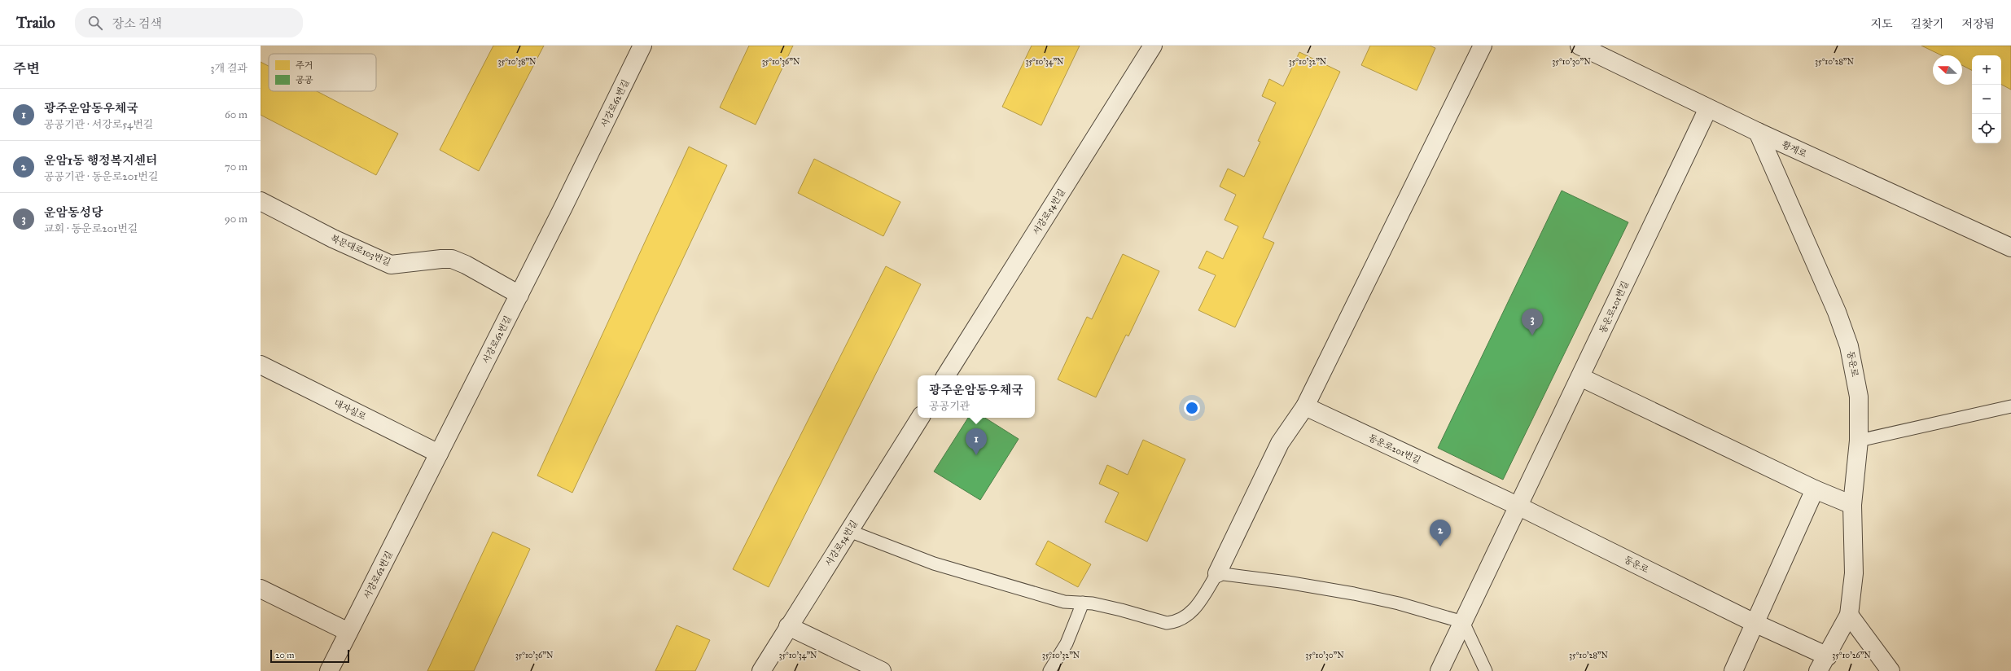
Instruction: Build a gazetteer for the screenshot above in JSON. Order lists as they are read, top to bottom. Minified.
{"streets":{"street":["서강로62번길","황계로","서강로54번길","북문대로103번길","동운로201번길","동운로","대자실로"]},"crossings":[["서강로62번길","북문대로103번길"],["서강로62번길","대자실로"],["황계로","동운로201번길"],["황계로","동운로"],["동운로201번길","동운로"]],"legend":["주거","공공"],"scale_bar":"20 m","north":"left","page":{"header":"Trailo","search":"장소 검색","nav":["지도","길찾기","저장됨"],"heading":["주변","3개 결과"],"map_buttons":["+","−"],"list":[{"mark":"1","name":"광주운암동우체국","note":"공공기관 · 서강로54번길","value":"60 m"},{"mark":"2","name":"운암1동 행정복지센터","note":"공공기관 · 동운로201번길","value":"70 m"},{"mark":"3","name":"운암동성당","note":"교회 · 동운로201번길","value":"90 m"}],"pins":["3","1","2"],"popup":["광주운암동우체국","공공기관"],"scale":"20 m"},"coordinates":["35°10'38\"N","35°10'36\"N","35°10'34\"N","35°10'32\"N","35°10'30\"N","35°10'28\"N","35°10'26\"N"]}
